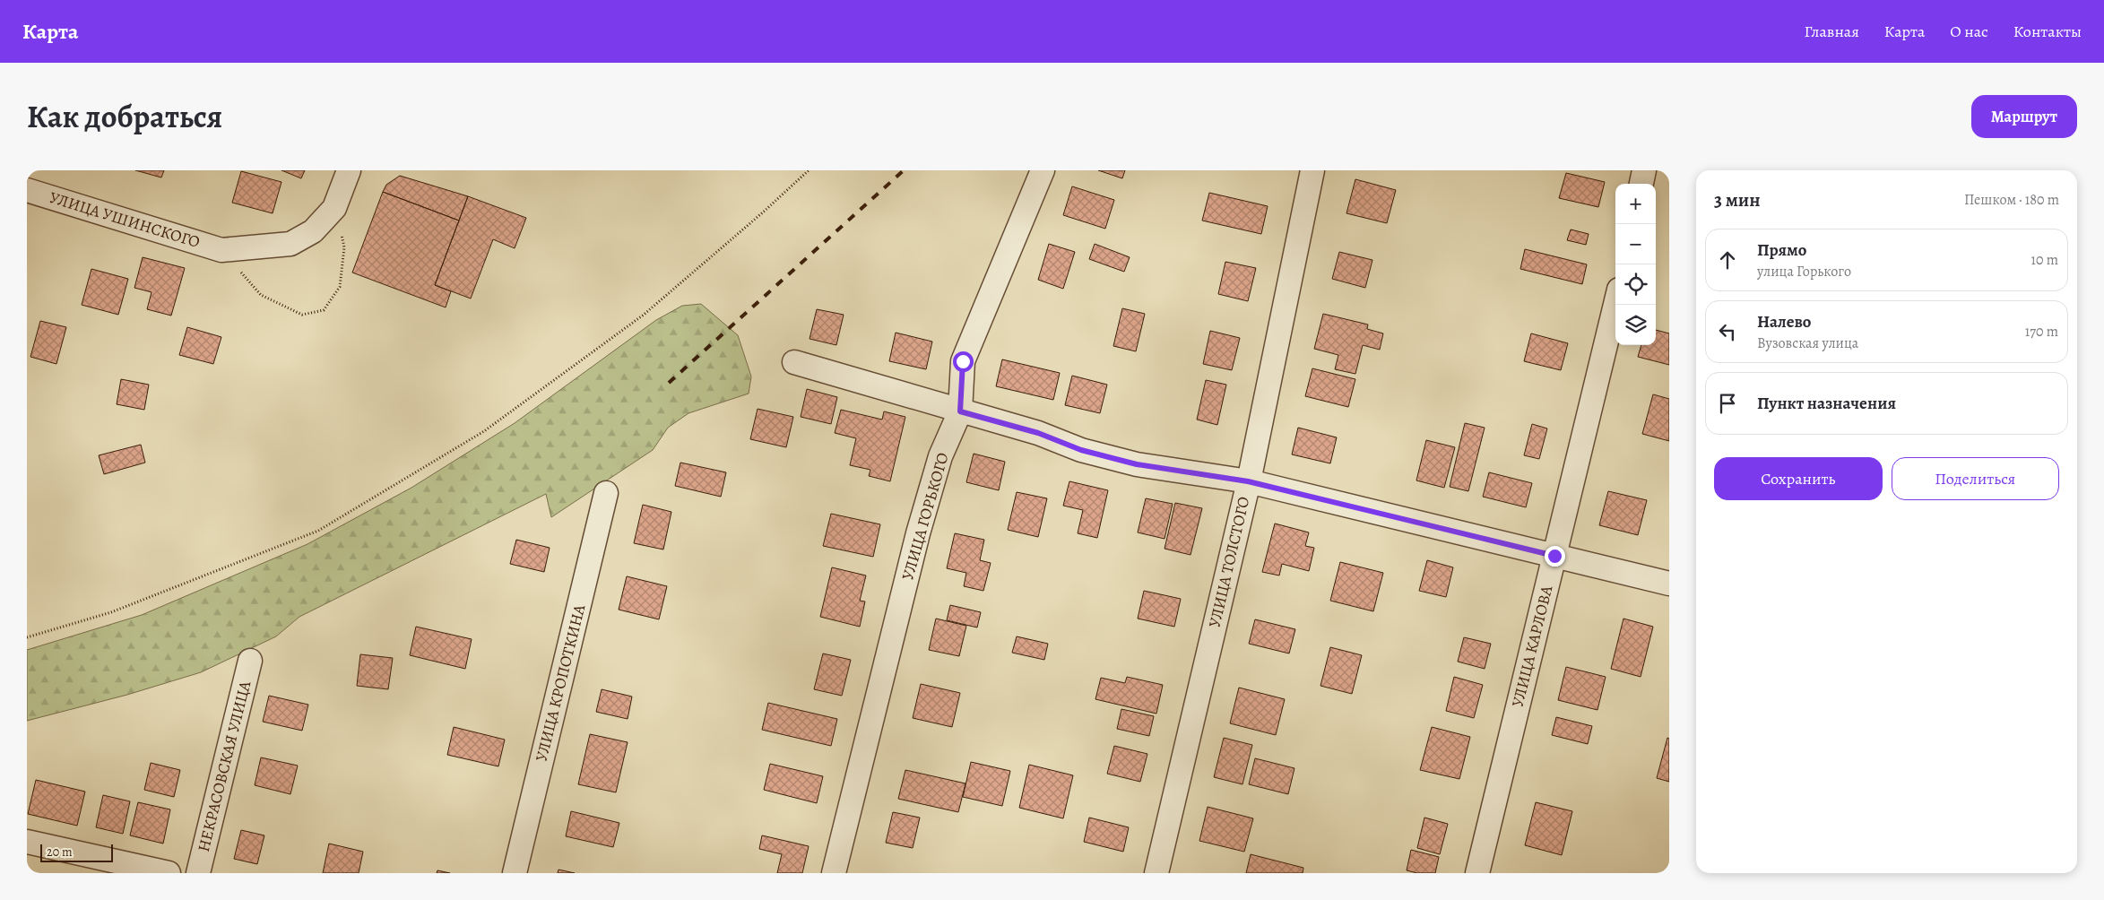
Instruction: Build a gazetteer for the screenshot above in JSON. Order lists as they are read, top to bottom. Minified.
{"streets":{"street":["УЛИЦА УШИНСКОГО","УЛИЦА ГОРЬКОГО","УЛИЦА ТОЛСТОГО","УЛИЦА КАРЛОВА","УЛИЦА КРОПОТКИНА","НЕКРАСОВСКАЯ УЛИЦА"]},"scale_bar":"20 m","page":{"header":"Карта","nav":["Главная","Карта","О нас","Контакты"],"title":"Как добраться","buttons":["Маршрут",["Сохранить","Поделиться"]],"heading":["3 мин","Пешком · 180 m"],"map_buttons":["+","−"],"list":[["Прямо","улица Горького","10 m"],["Налево","Вузовская улица","170 m"],"Пункт назначения"],"scale":"20 m"}}
